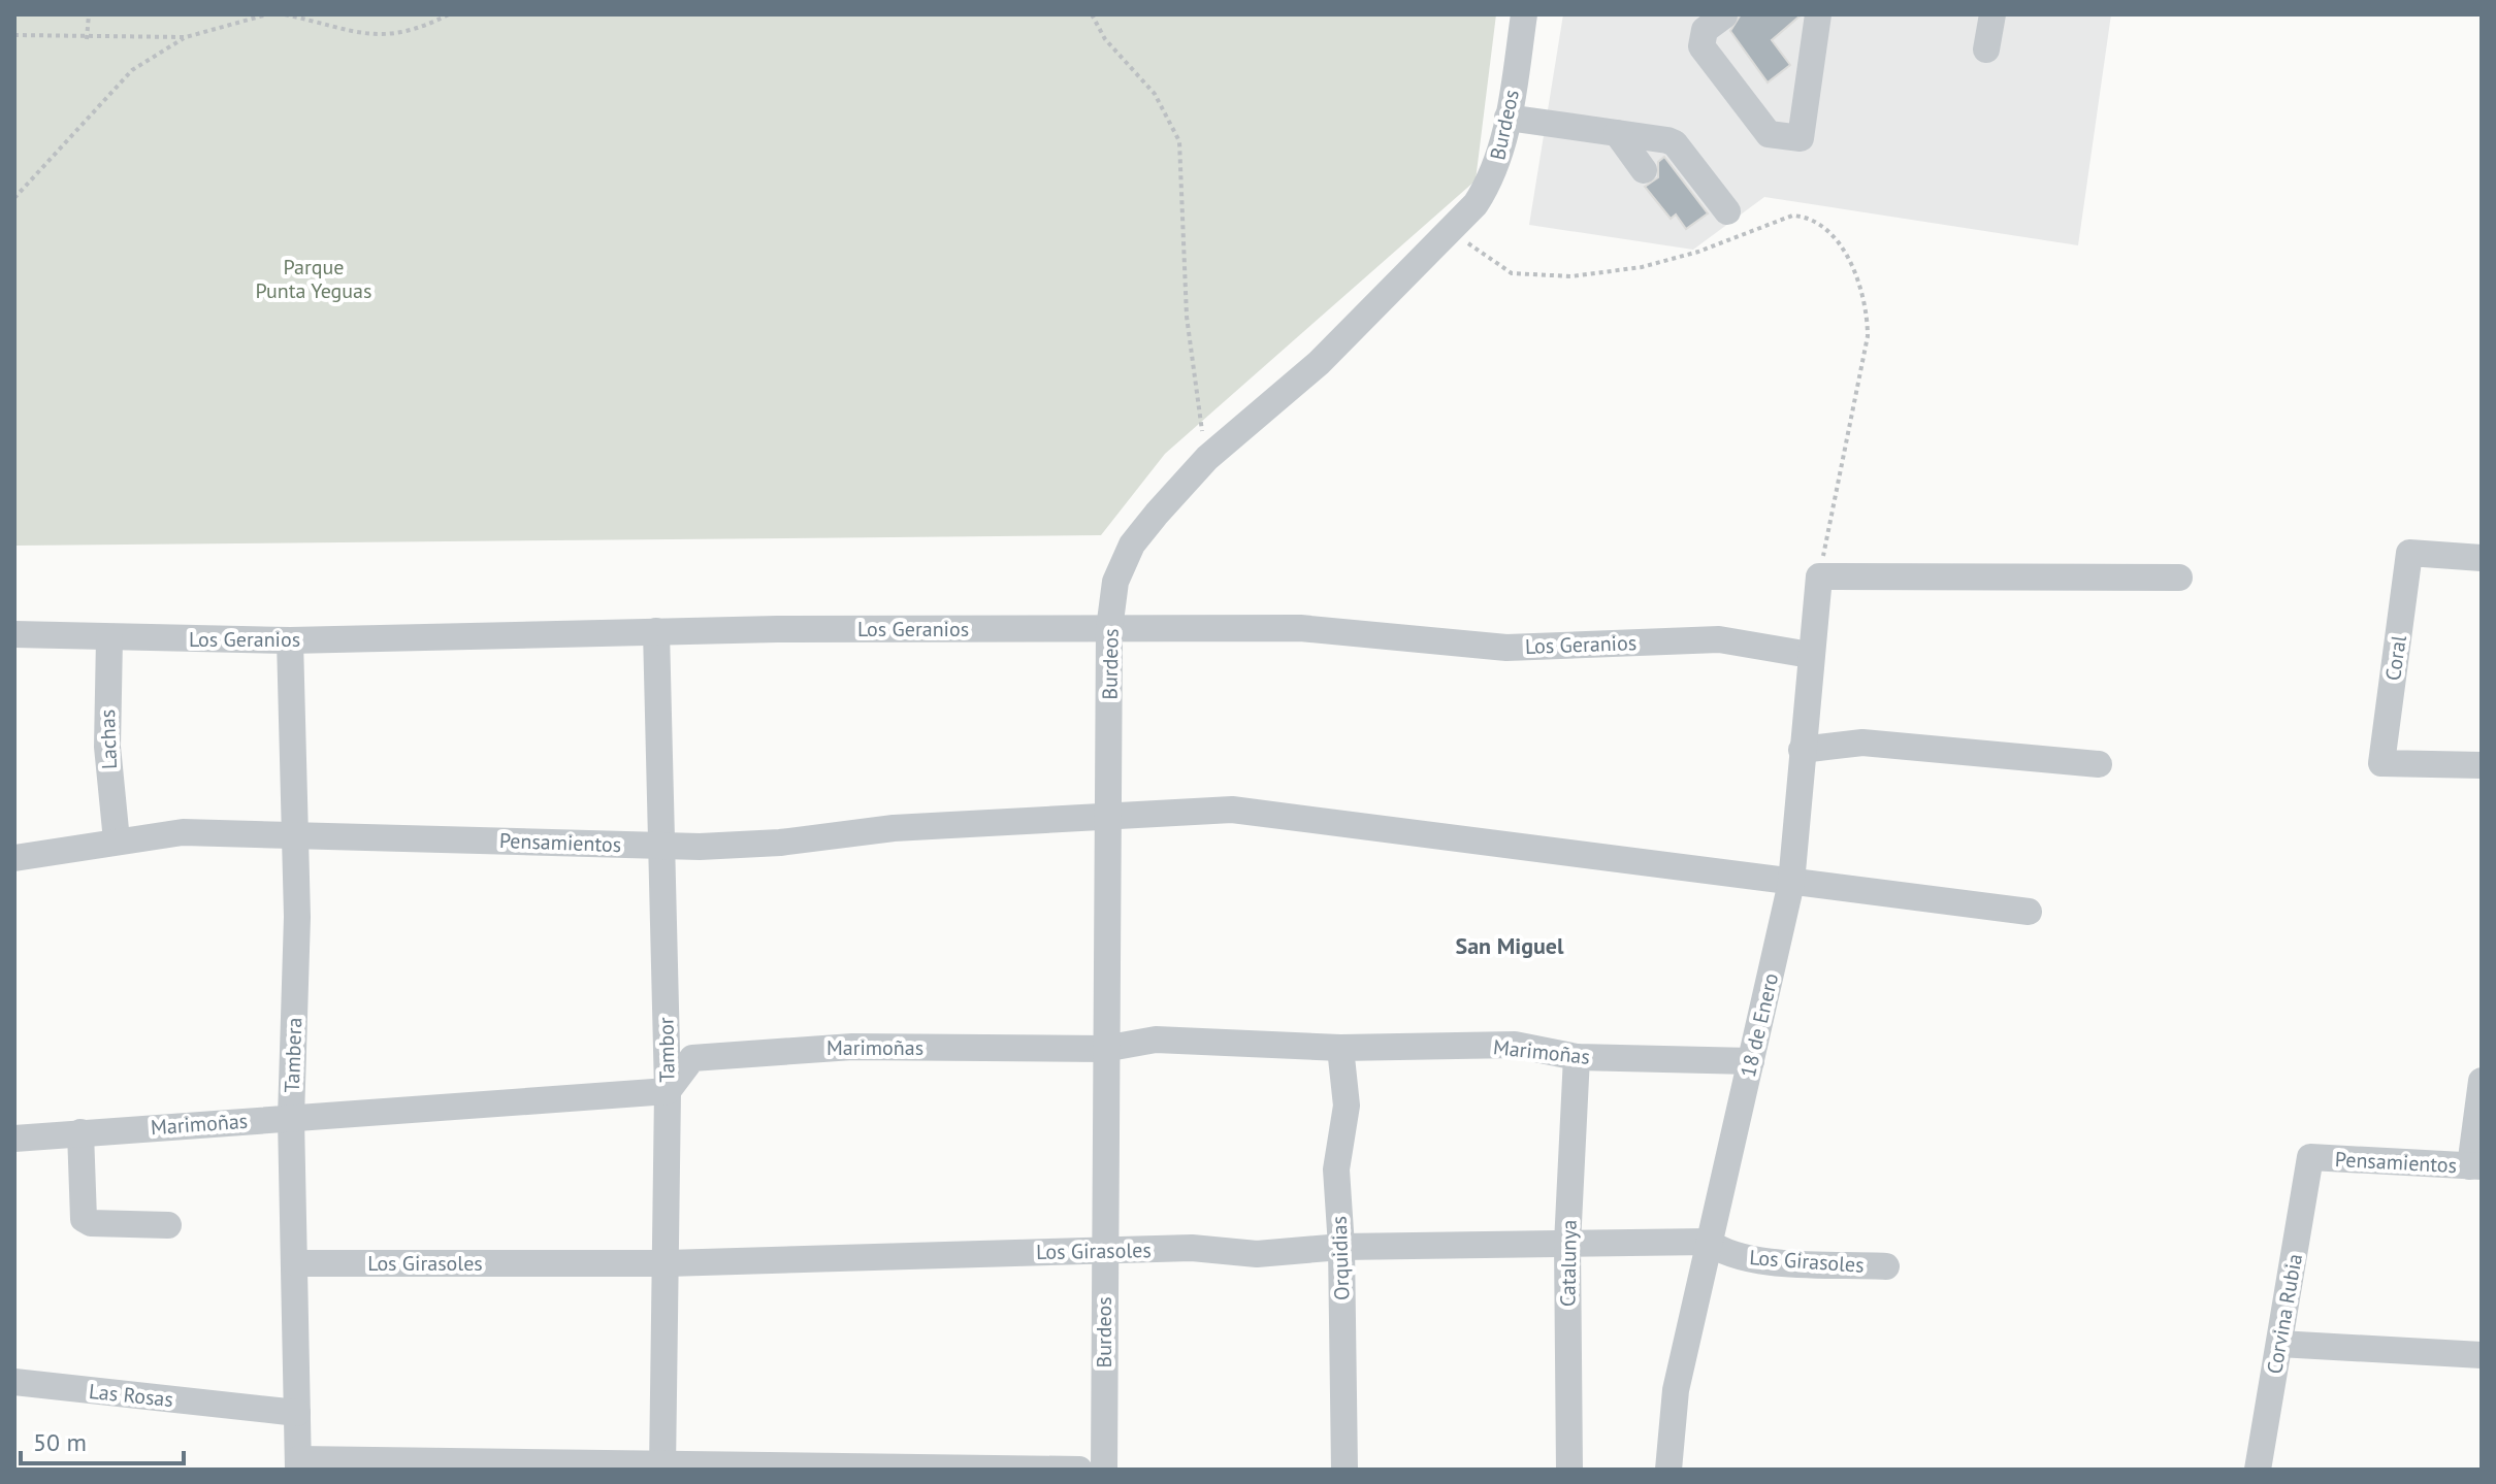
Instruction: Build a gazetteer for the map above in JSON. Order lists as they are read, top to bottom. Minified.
{"streets":{"street":["Burdeos","Los Geranios","Coral","Lachas","Pensamientos","18 de Enero","Marimoñas","Tambor","Tambera","Los Girasoles","Orquidias","Catalunya","Corvina Rubia","Las Rosas"]},"crossings":[["Burdeos","Los Geranios"],["Burdeos","Pensamientos"],["Burdeos","Marimoñas"],["Burdeos","Los Girasoles"],["Los Geranios","Lachas"],["Los Geranios","18 de Enero"],["Los Geranios","Tambor"],["Los Geranios","Tambera"],["Lachas","Pensamientos"],["Pensamientos","18 de Enero"],["Pensamientos","Tambor"],["Pensamientos","Tambera"],["Pensamientos","Corvina Rubia"],["18 de Enero","Marimoñas"],["18 de Enero","Los Girasoles"],["Marimoñas","Tambor"],["Marimoñas","Tambera"],["Marimoñas","Orquidias"],["Marimoñas","Catalunya"],["Tambor","Los Girasoles"],["Tambera","Los Girasoles"],["Tambera","Las Rosas"],["Los Girasoles","Orquidias"],["Los Girasoles","Catalunya"]],"districts":["San Miguel"],"parks":["Parque Punta Yeguas"],"scale_bar":"50 m"}
